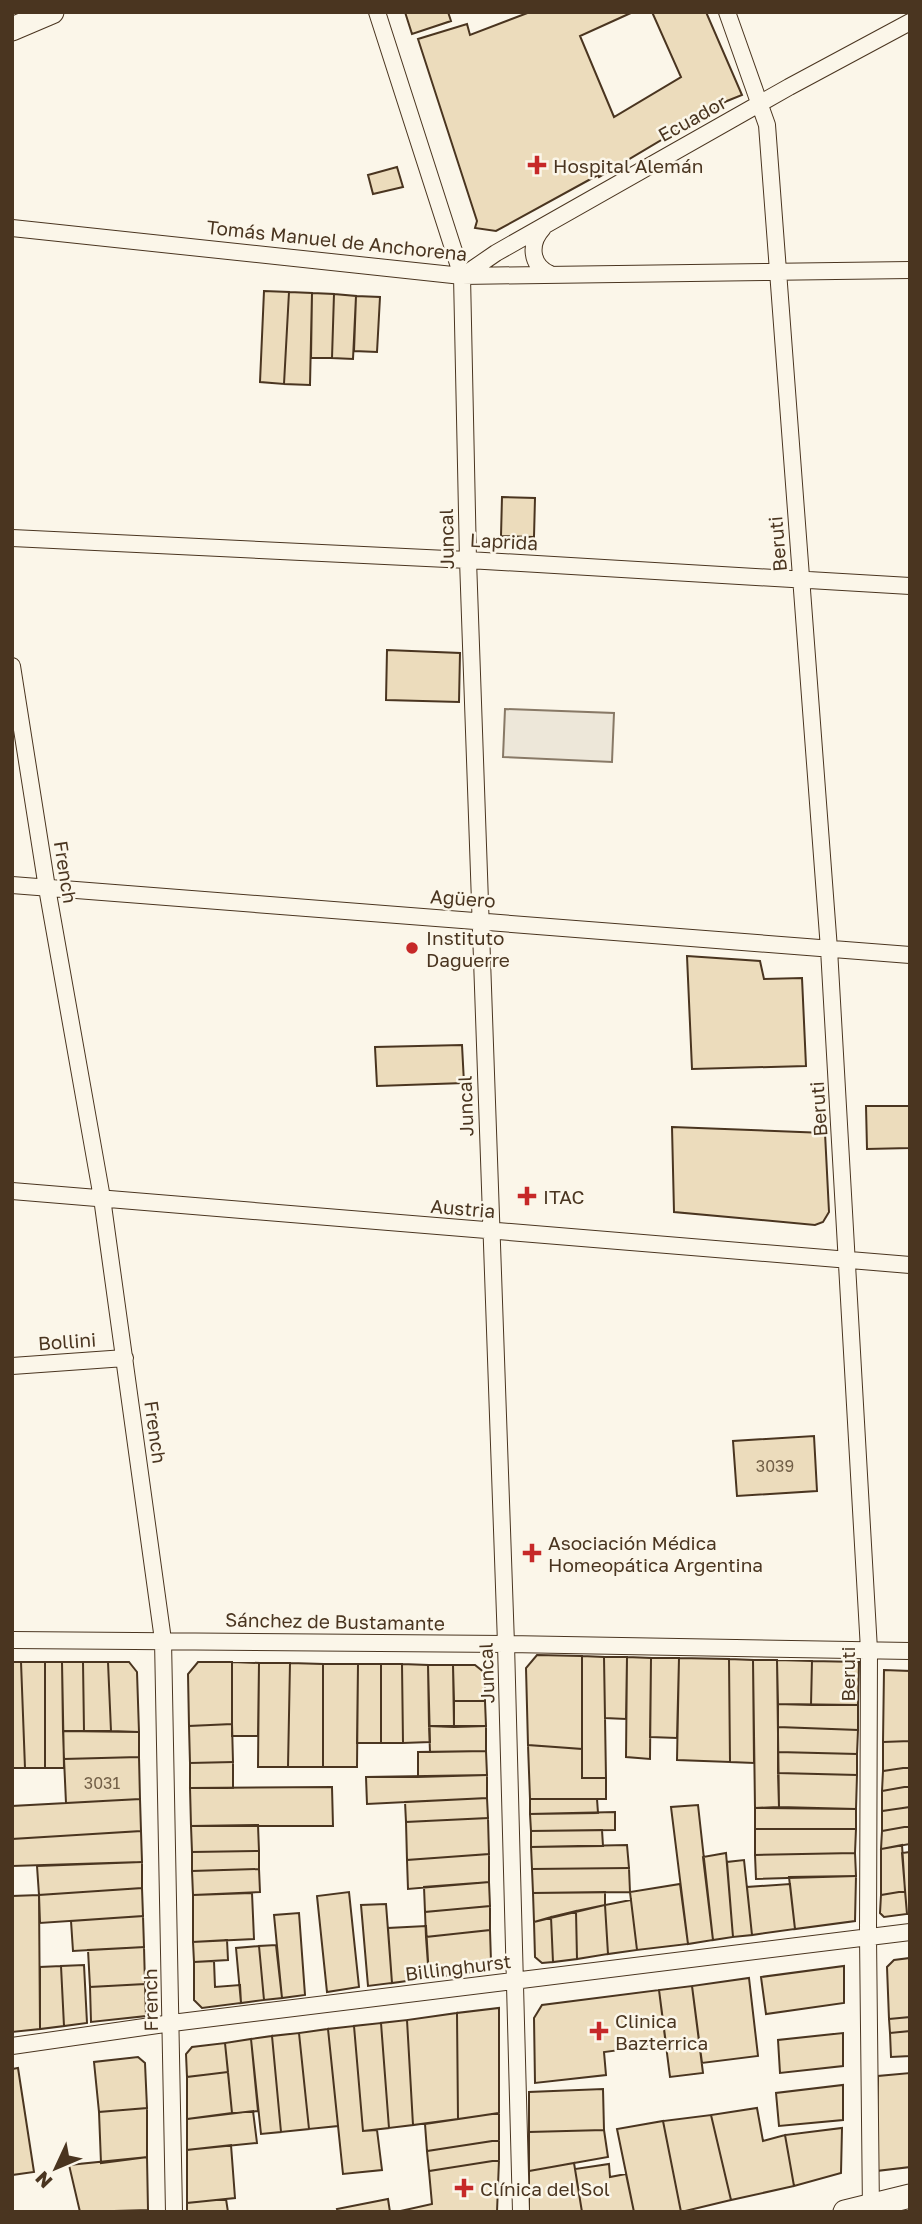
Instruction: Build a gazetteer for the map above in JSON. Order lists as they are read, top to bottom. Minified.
{"streets":{"street":["Ecuador","Tomás Manuel de Anchorena","Juncal","Laprida","Beruti","French","Agüero","Austria","Bollini","Sánchez de Bustamante","Billinghurst"]},"crossings":[["Ecuador","Tomás Manuel de Anchorena"],["Ecuador","Juncal"],["Ecuador","Beruti"],["Tomás Manuel de Anchorena","Juncal"],["Tomás Manuel de Anchorena","Beruti"],["Juncal","Laprida"],["Juncal","Agüero"],["Juncal","Austria"],["Juncal","Sánchez de Bustamante"],["Juncal","Billinghurst"],["Laprida","Beruti"],["Beruti","Agüero"],["Beruti","Austria"],["Beruti","Sánchez de Bustamante"],["Beruti","Billinghurst"],["French","Agüero"],["French","Austria"],["French","Bollini"],["French","Sánchez de Bustamante"],["French","Billinghurst"]],"places":{"health":["Hospital Alemán","ITAC","Asociación Médica Homeopática Argentina","Clinica Bazterrica","Clínica del Sol"],"other":["Instituto Daguerre"]},"house_numbers":["3039","3031"],"north":"bottom left"}
